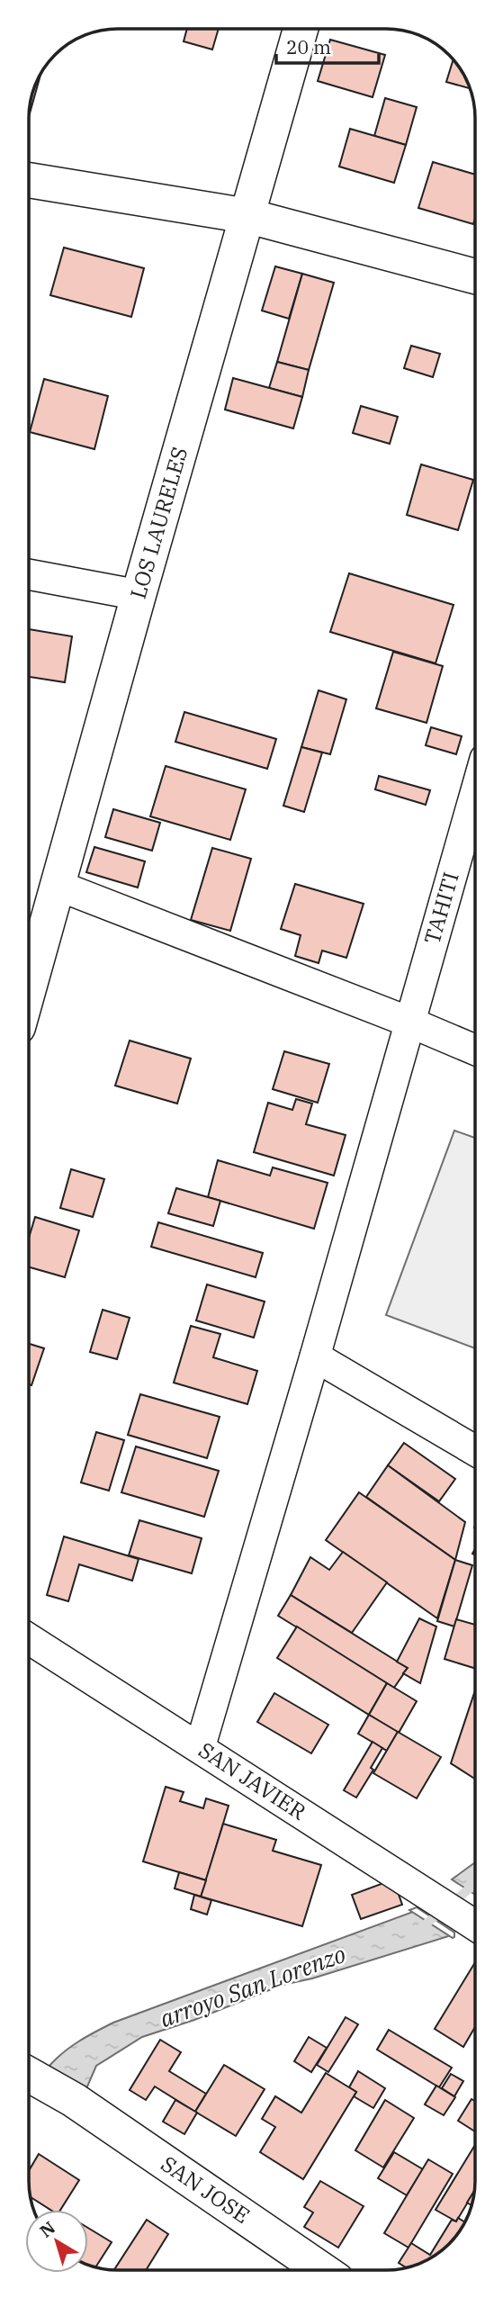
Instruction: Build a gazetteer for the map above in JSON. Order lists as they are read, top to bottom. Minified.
{"streets":{"street":["LOS LAURELES","TAHITI","SAN JAVIER","SAN JOSE"]},"crossings":[["TAHITI","SAN JAVIER"]],"water":["arroyo San Lorenzo"],"scale_bar":"20 m","north":"top left"}
